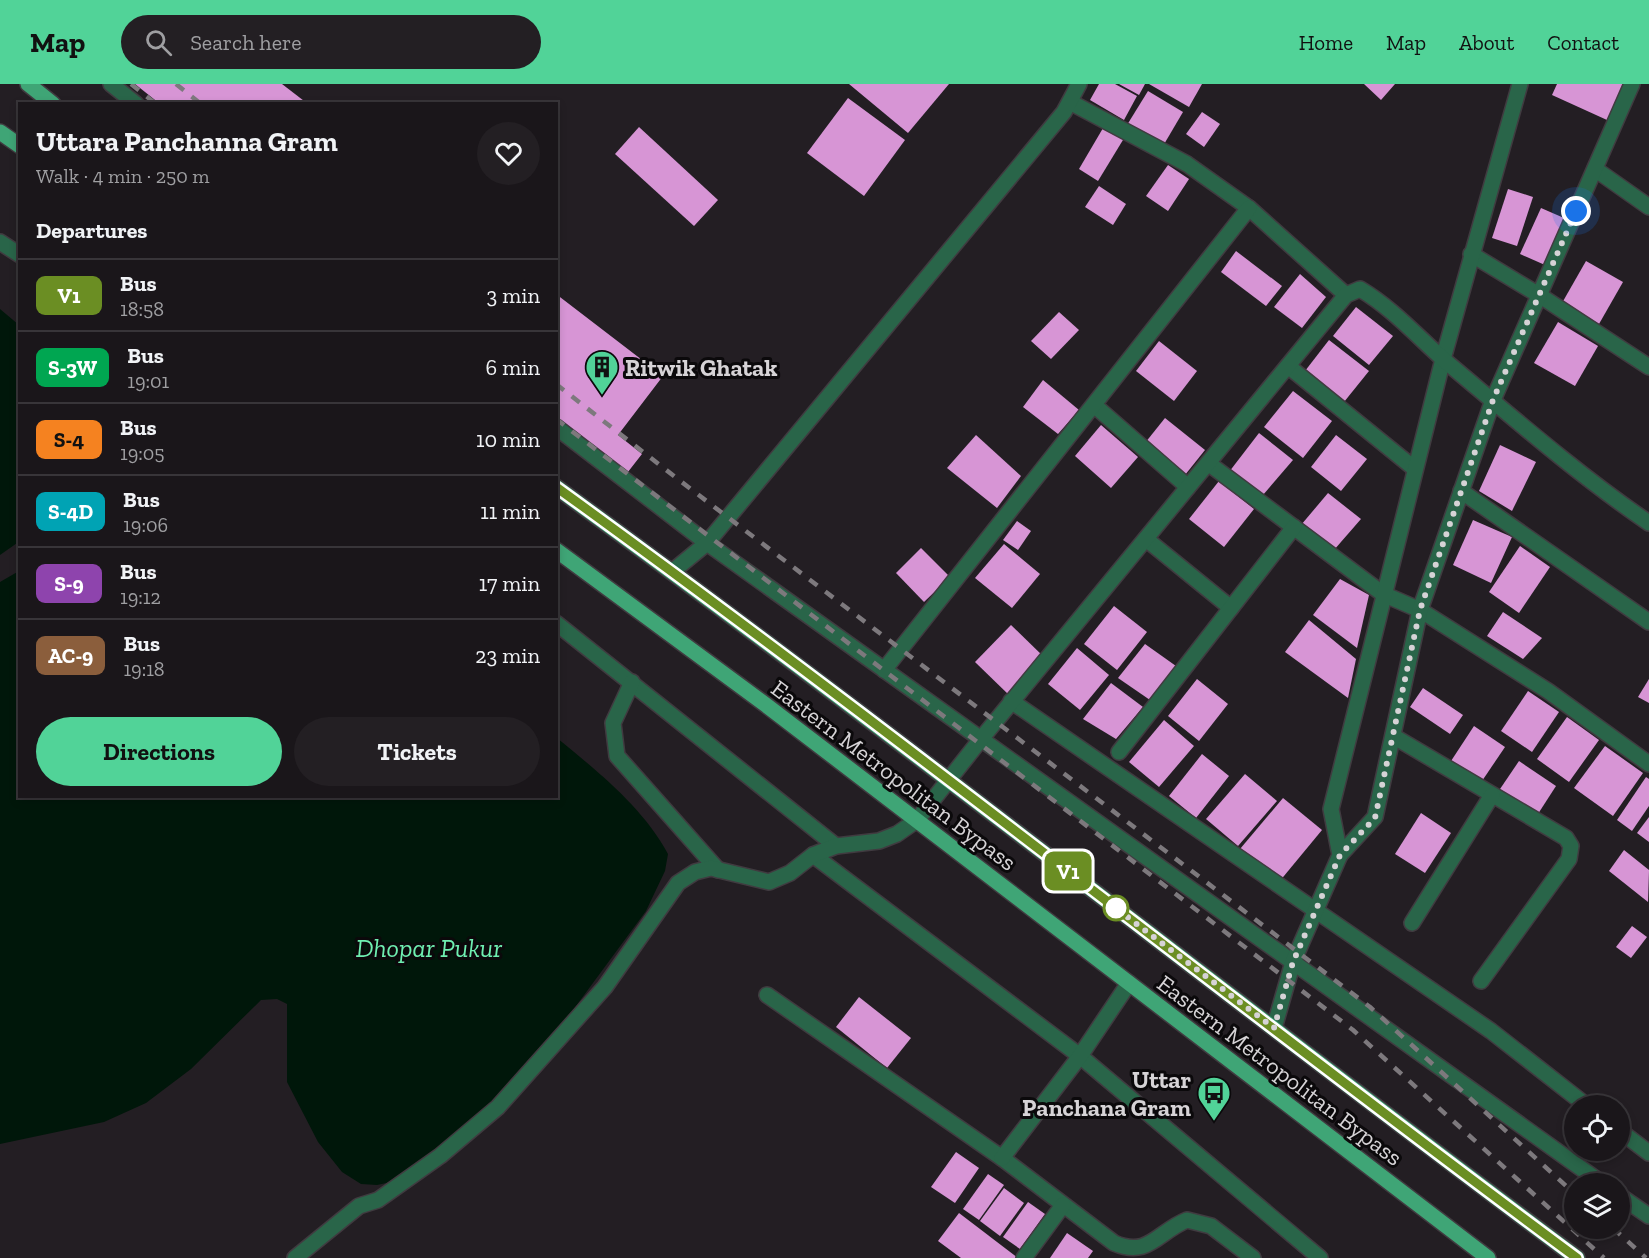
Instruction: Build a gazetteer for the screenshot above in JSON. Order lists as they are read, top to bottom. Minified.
{"streets":{"main road":["Eastern Metropolitan Bypass"]},"water":["Dhopar Pukur"],"places":{"building":["Ritwik Ghatak"],"bus stop":["Uttar Panchana Gram"]},"lines":["bus line V1"],"page":{"header":"Map","search":"Search here","nav":["Home","Map","About","Contact"],"on_map":"V1","heading":[["Uttara Panchanna Gram","Walk · 4 min · 250 m"],"Departures"],"list":[{"mark":"V1","name":"Bus","note":"18:58","value":"3 min"},{"mark":"S-3W","name":"Bus","note":"19:01","value":"6 min"},{"mark":"S-4","name":"Bus","note":"19:05","value":"10 min"},{"mark":"S-4D","name":"Bus","note":"19:06","value":"11 min"},{"mark":"S-9","name":"Bus","note":"19:12","value":"17 min"},{"mark":"AC-9","name":"Bus","note":"19:18","value":"23 min"}],"buttons":["Directions","Tickets"]}}
